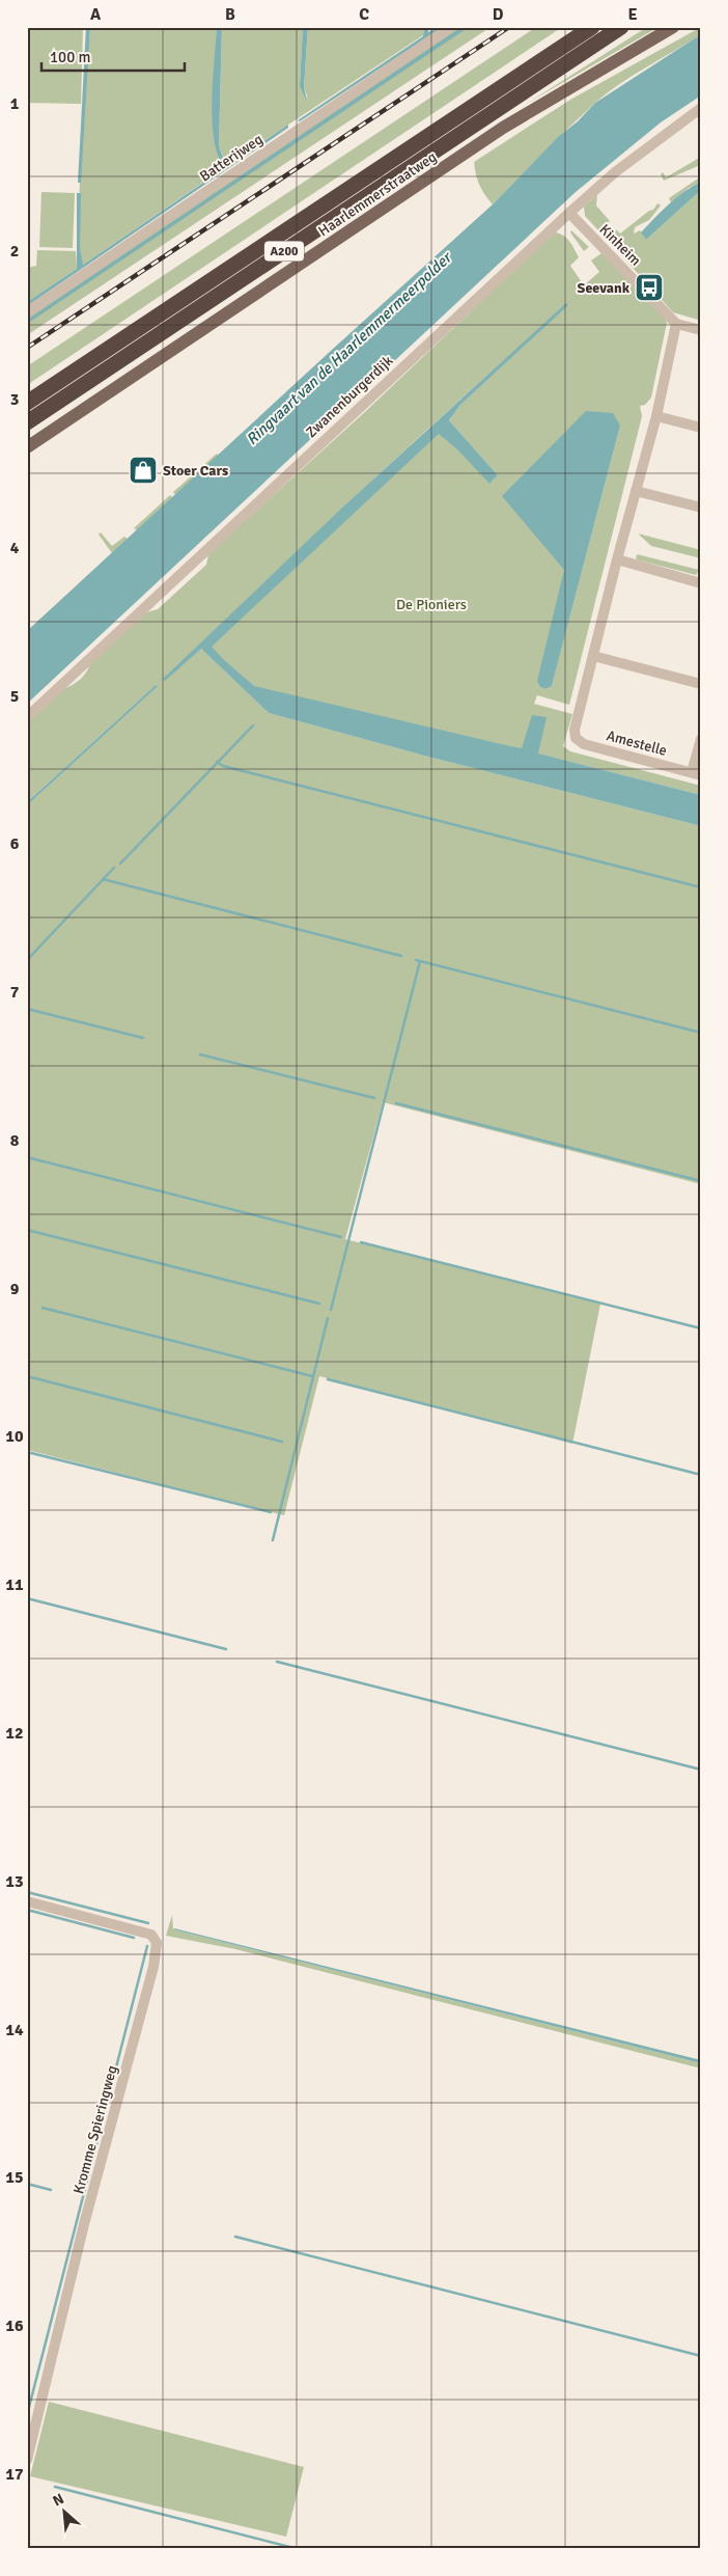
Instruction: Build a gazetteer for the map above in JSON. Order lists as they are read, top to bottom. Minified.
{"streets":{"highway":["A200"],"main road":["Haarlemmerstraatweg"],"street":["Batterijweg","Kinheim","Zwanenburgerdijk","Amestelle","Kromme Spieringweg"]},"crossings":[["Kinheim","Zwanenburgerdijk"]],"water":["Ringvaart van de Haarlemmermeerpolder"],"parks":["De Pioniers"],"places":{"bus stop":["Seevank"],"shop":["Stoer Cars"]},"scale_bar":"100 m","north":"top left","grid":{"columns":["A","B","C","D","E"],"rows":["1","2","3","4","5","6","7","8","9","10","11","12","13","14","15","16","17"]}}
